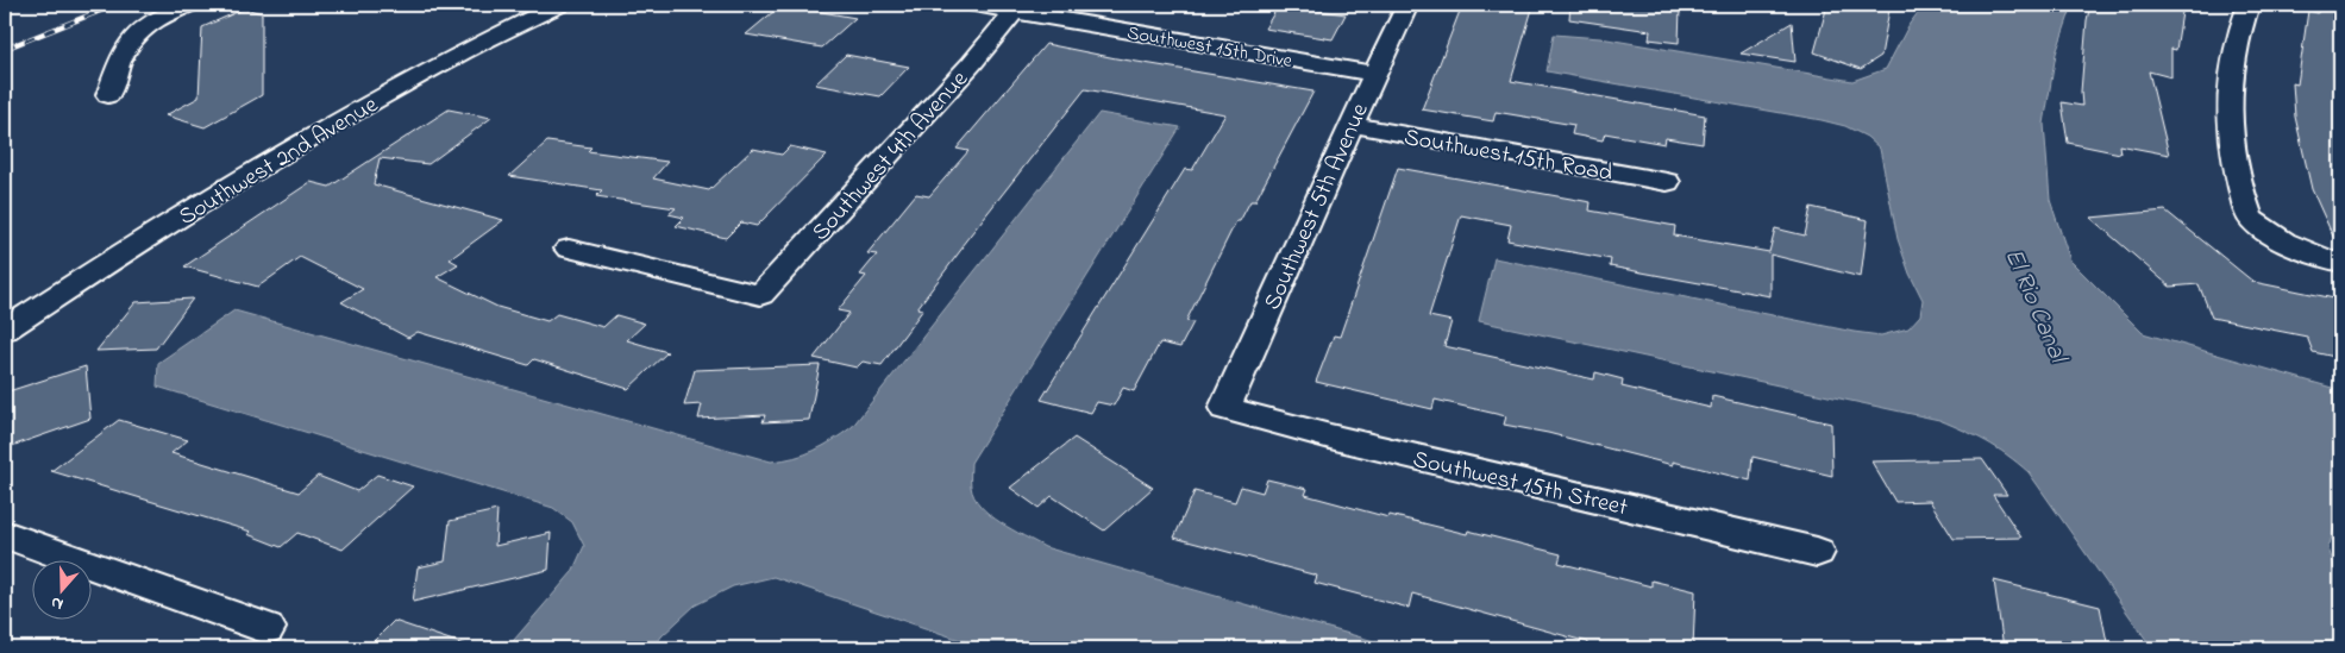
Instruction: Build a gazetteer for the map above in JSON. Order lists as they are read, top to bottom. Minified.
{"streets":{"street":["Southwest 15th Drive","Southwest 15th Road","Southwest 4th Avenue","Southwest 2nd Avenue","Southwest 5th Avenue","Southwest 15th Street"]},"crossings":[["Southwest 15th Drive","Southwest 4th Avenue"],["Southwest 15th Drive","Southwest 5th Avenue"],["Southwest 15th Road","Southwest 5th Avenue"],["Southwest 5th Avenue","Southwest 15th Street"]],"water":["El Rio Canal"],"north":"bottom"}
